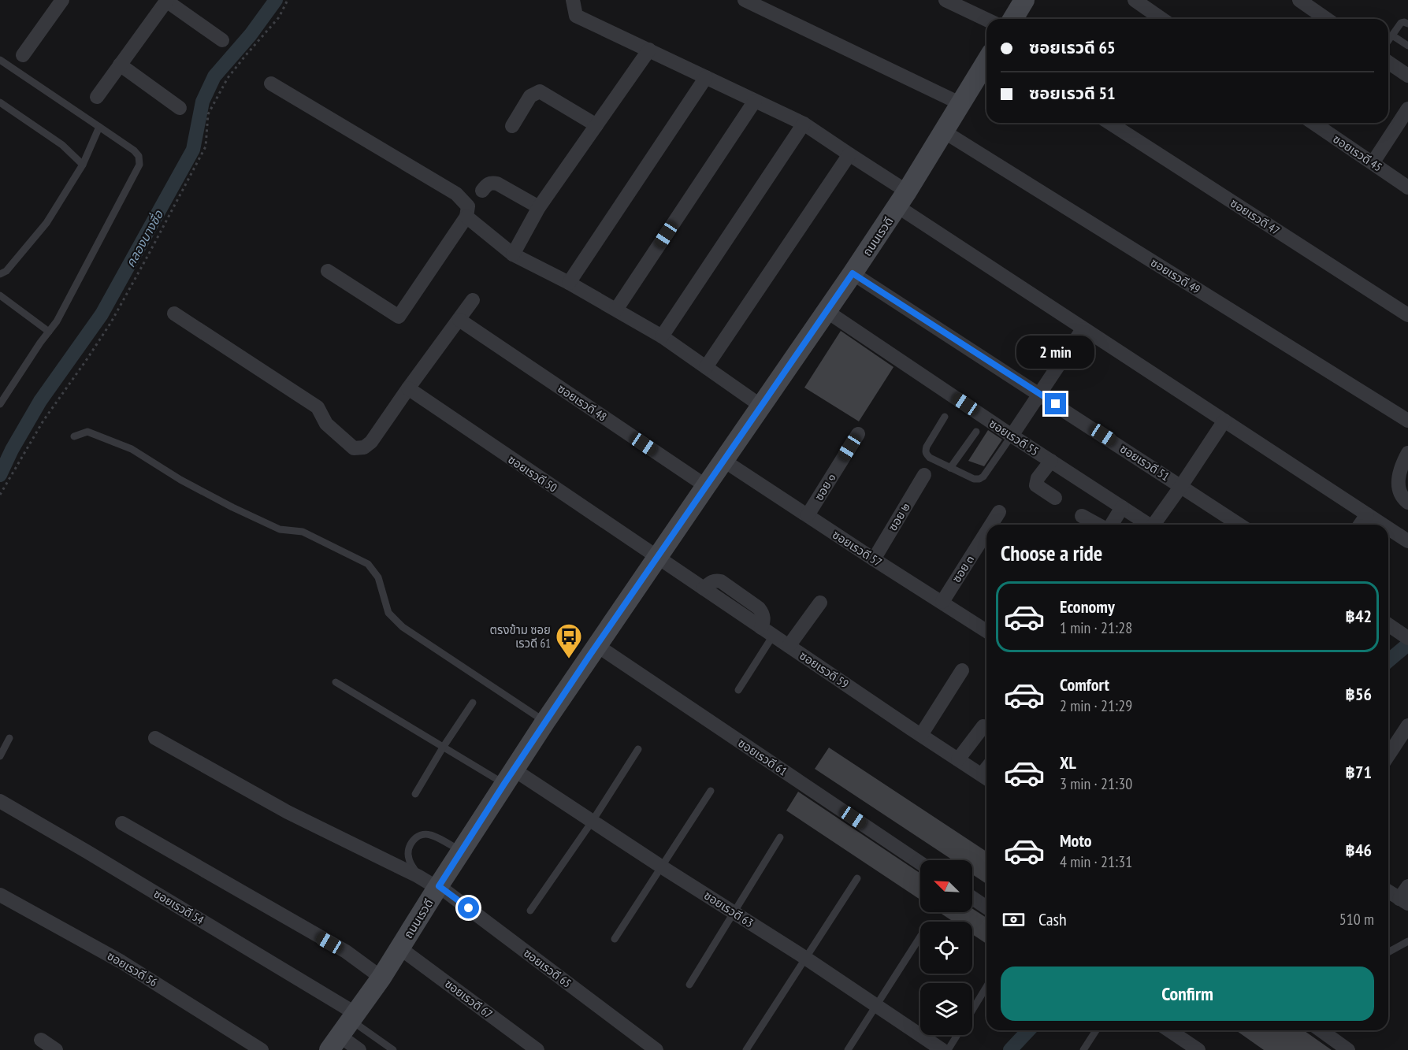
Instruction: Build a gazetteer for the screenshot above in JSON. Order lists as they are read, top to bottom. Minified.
{"streets":{"street":["ซอยเรวดี 45","ซอยเรวดี 47","ถนนเรวดี","ซอยเรวดี 49","ซอยเรวดี 48","ซอยเรวดี 55","ซอยเรวดี 51","ซอยเรวดี 50","ซอย ๑","ซอย ๒","ซอยเรวดี 57","ซอย ๓","ซอยเรวดี 59","ซอยเรวดี 61","ซอยเรวดี 54","ซอยเรวดี 63","ซอยเรวดี 65","ซอยเรวดี 56","ซอยเรวดี 67"]},"crossings":[["ถนนเรวดี","ซอยเรวดี 49"],["ถนนเรวดี","ซอยเรวดี 48"],["ถนนเรวดี","ซอยเรวดี 55"],["ถนนเรวดี","ซอยเรวดี 51"],["ถนนเรวดี","ซอยเรวดี 50"],["ถนนเรวดี","ซอยเรวดี 57"],["ถนนเรวดี","ซอยเรวดี 59"],["ถนนเรวดี","ซอยเรวดี 61"],["ถนนเรวดี","ซอยเรวดี 54"],["ถนนเรวดี","ซอยเรวดี 63"],["ถนนเรวดี","ซอยเรวดี 65"],["ถนนเรวดี","ซอยเรวดี 67"],["ซอยเรวดี 50","ซอยเรวดี 59"],["ซอย ๑","ซอยเรวดี 57"],["ซอย ๒","ซอยเรวดี 57"],["ซอยเรวดี 57","ซอย ๓"]],"water":["คลองบางซื่อ"],"places":{"bus stop":["ตรงข้าม ซอย เรวดี 61"]},"north":"top left","page":{"banner":["ซอยเรวดี 65","ซอยเรวดี 51"],"bubble":"2 min","heading":"Choose a ride","list":[{"name":"Economy","note":"1 min · 21:28","value":"฿42"},{"name":"Comfort","note":"2 min · 21:29","value":"฿56"},{"name":"XL","note":"3 min · 21:30","value":"฿71"},{"name":"Moto","note":"4 min · 21:31","value":"฿46"}],"pay":["Cash","510 m"],"buttons":"Confirm"}}
